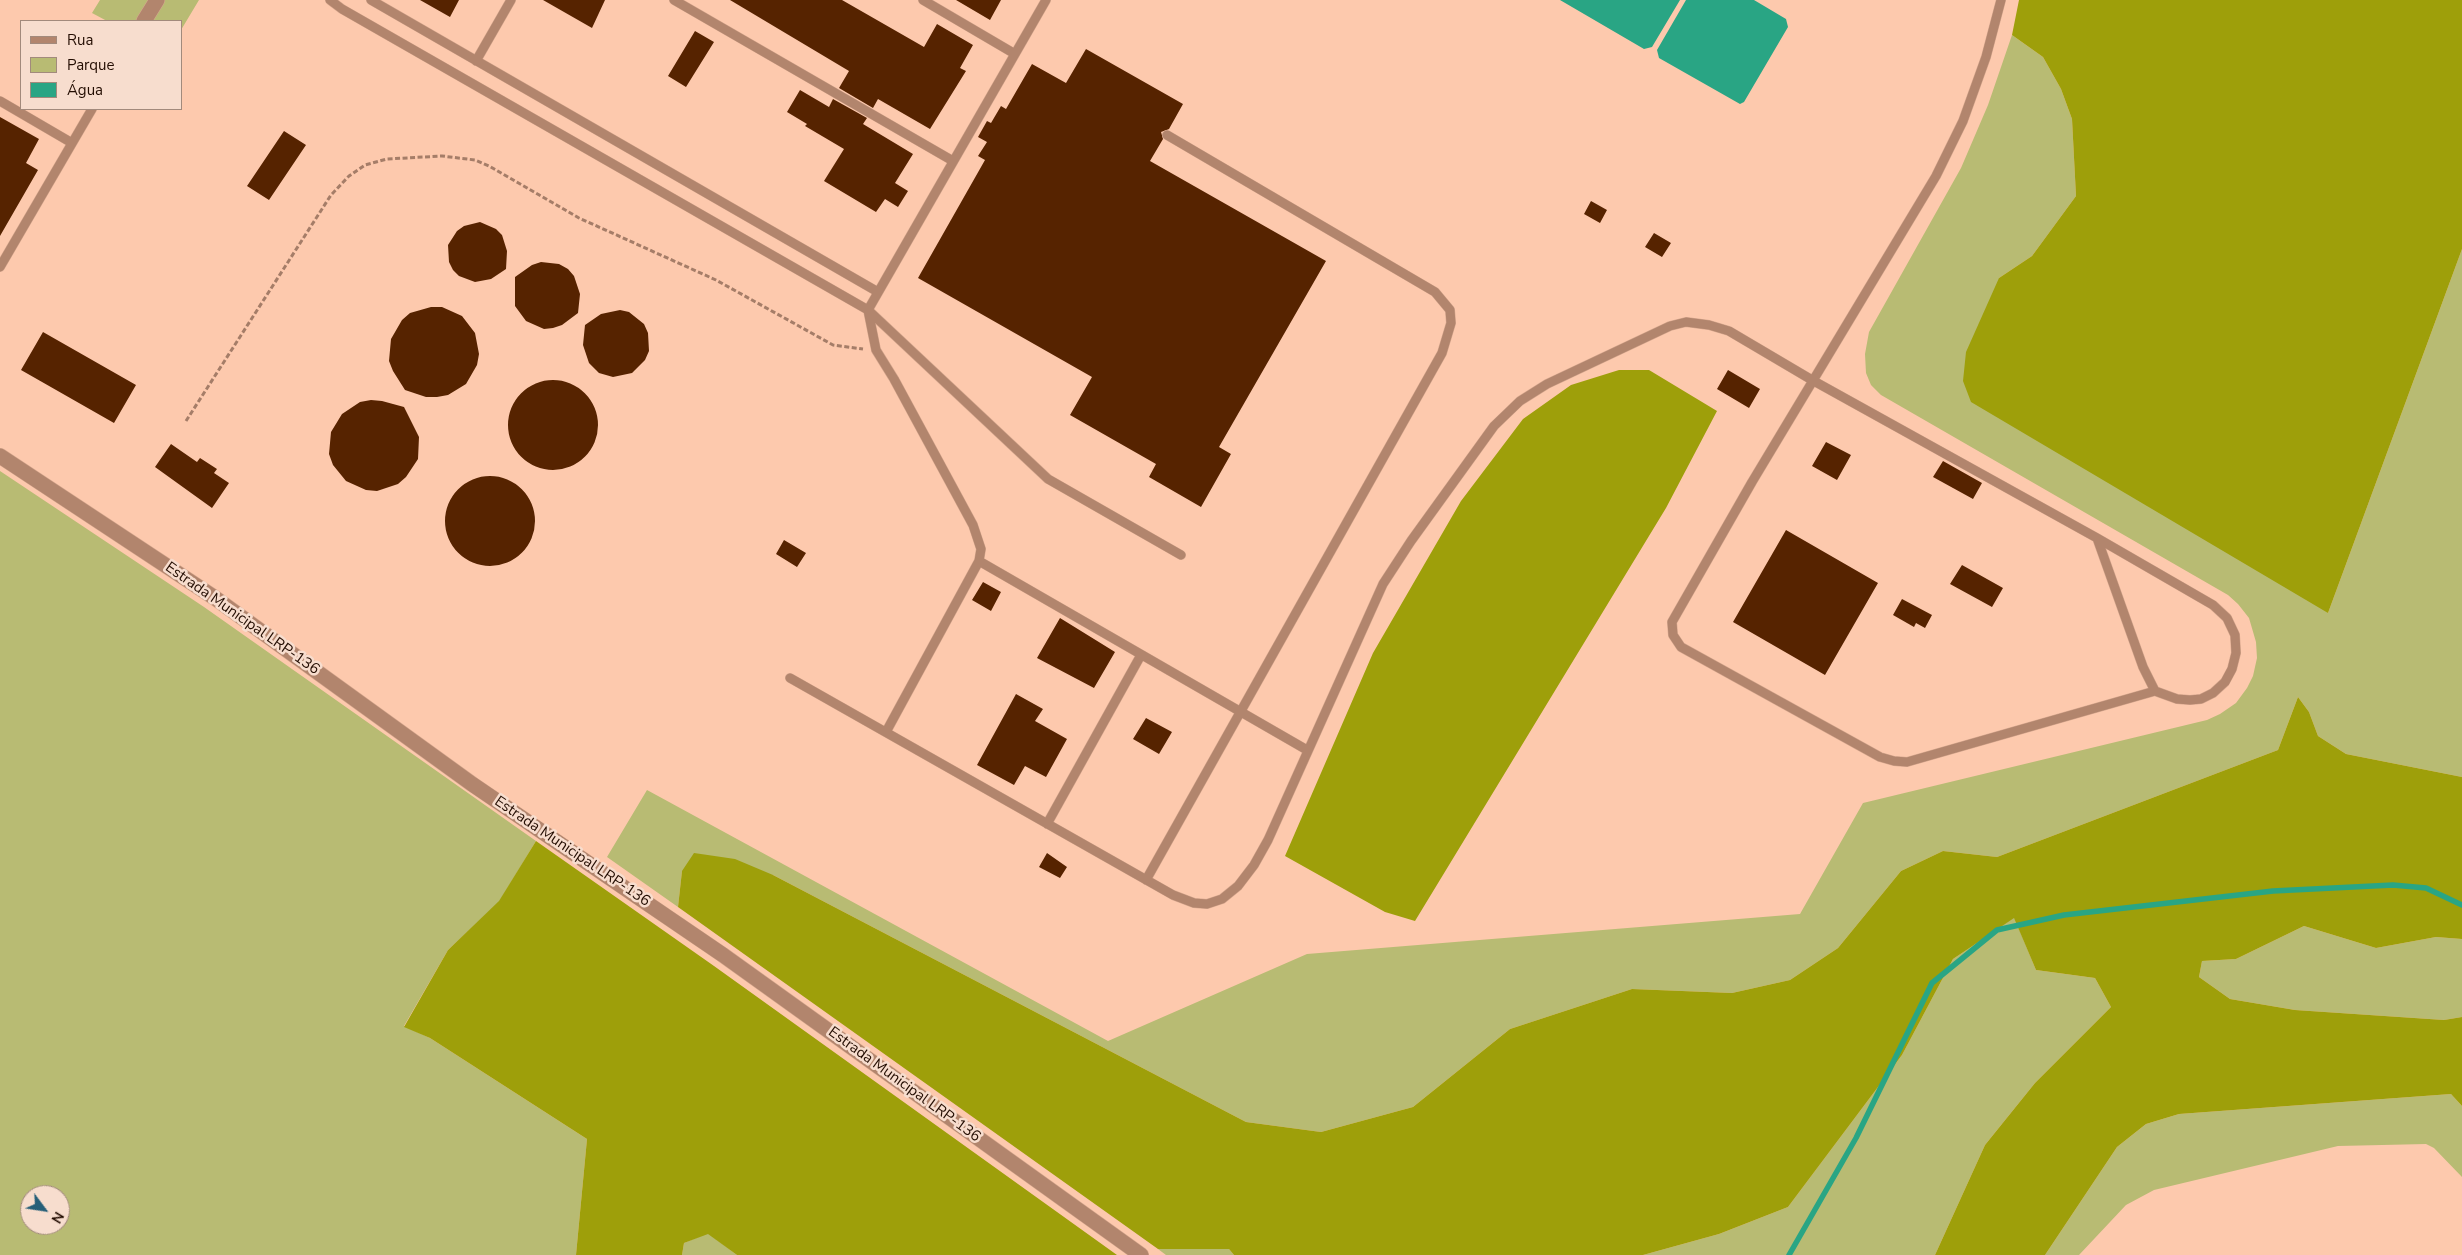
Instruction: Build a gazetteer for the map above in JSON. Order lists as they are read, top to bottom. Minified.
{"streets":{"street":["Estrada Municipal LRP-136"]},"legend":["Rua","Parque","Água"],"north":"bottom right"}
